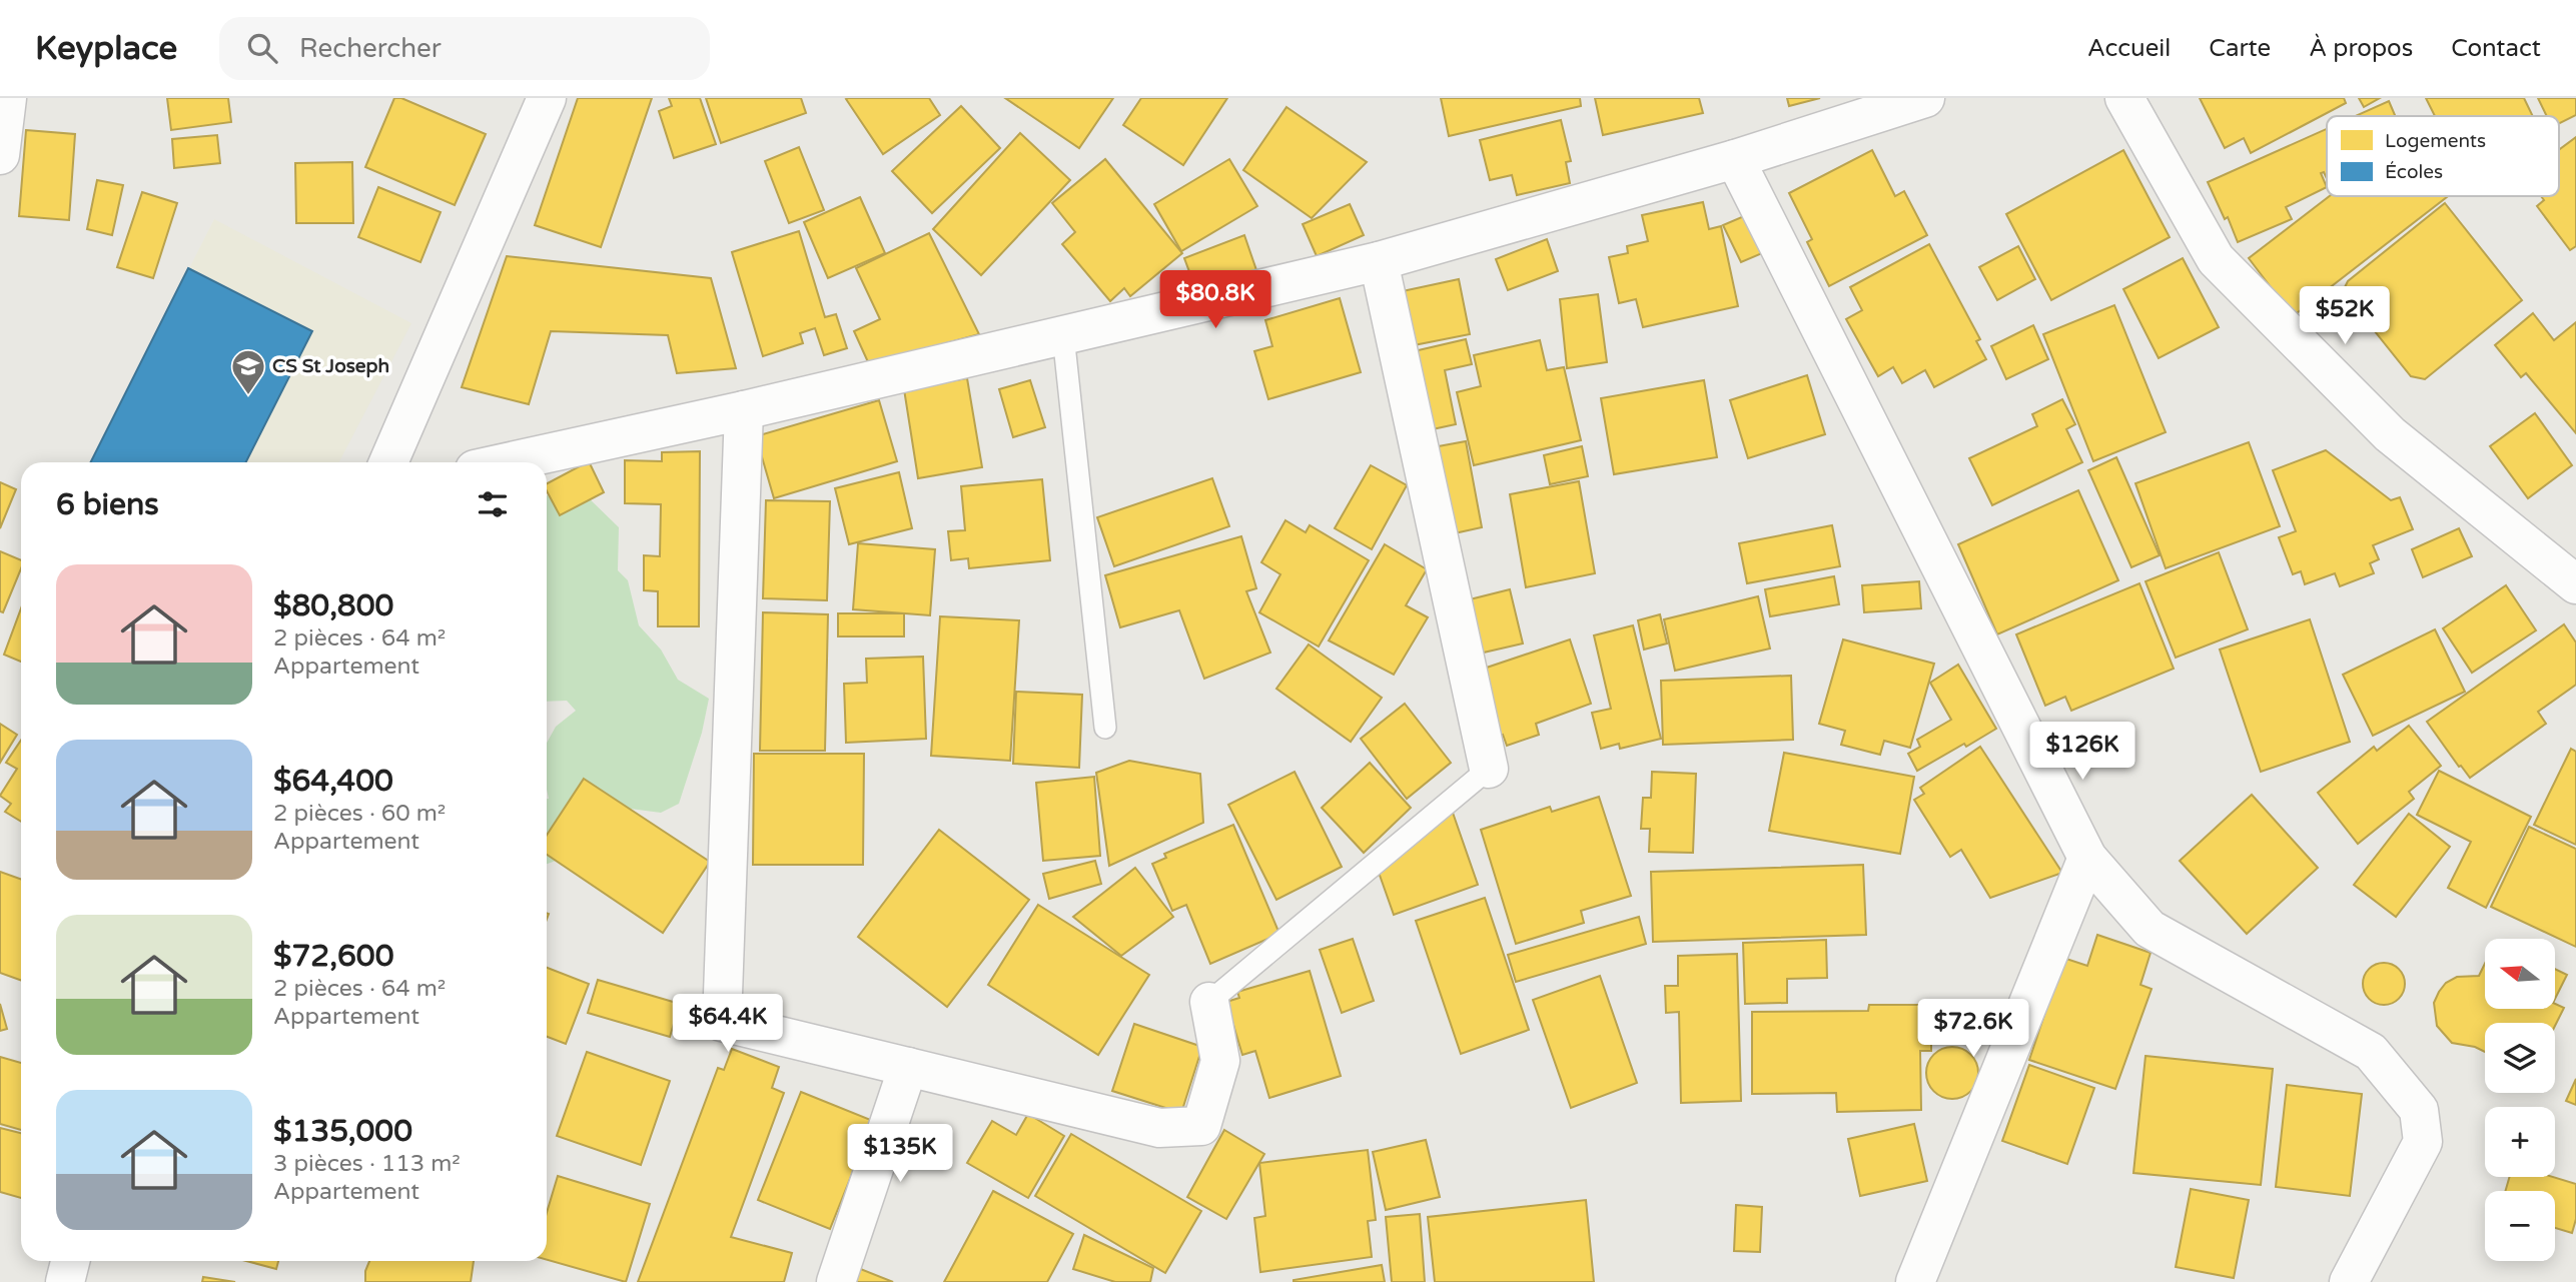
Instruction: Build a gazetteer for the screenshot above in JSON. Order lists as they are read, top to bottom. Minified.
{"places":{"school or university":["CS St Joseph"]},"legend":["Logements","Écoles"],"north":"left","page":{"header":"Keyplace","search":"Rechercher","nav":["Accueil","Carte","À propos","Contact"],"price":["$80.8K","$52K","$126K","$64.4K","$72.6K","$135K"],"heading":"6 biens","list":[{"name":"$80,800","note":"2 pièces · 64 m² · Appartement"},{"name":"$64,400","note":"2 pièces · 60 m² · Appartement"},{"name":"$72,600","note":"2 pièces · 64 m² · Appartement"},{"name":"$135,000","note":"3 pièces · 113 m² · Appartement"}],"map_buttons":["+","−"]}}
